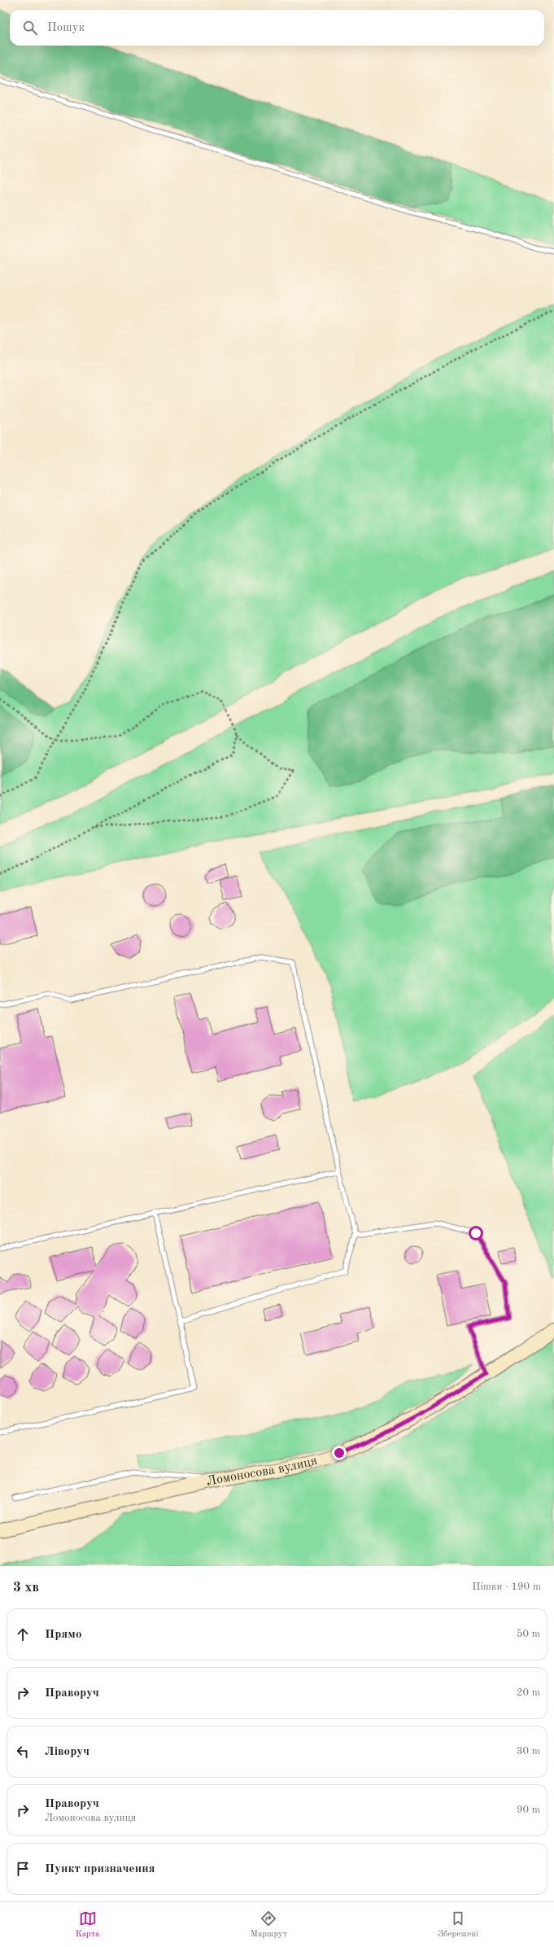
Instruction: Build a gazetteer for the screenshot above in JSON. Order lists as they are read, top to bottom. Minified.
{"streets":{"street":["Ломоносова вулиця"]},"page":{"search":"Пошук","heading":["3 хв","Пішки · 190 m"],"list":[["Прямо","50 m"],["Праворуч","20 m"],["Ліворуч","30 m"],["Праворуч","Ломоносова вулиця","90 m"],"Пункт призначення"],"nav":["Карта","Маршрут","Збережені"]}}
